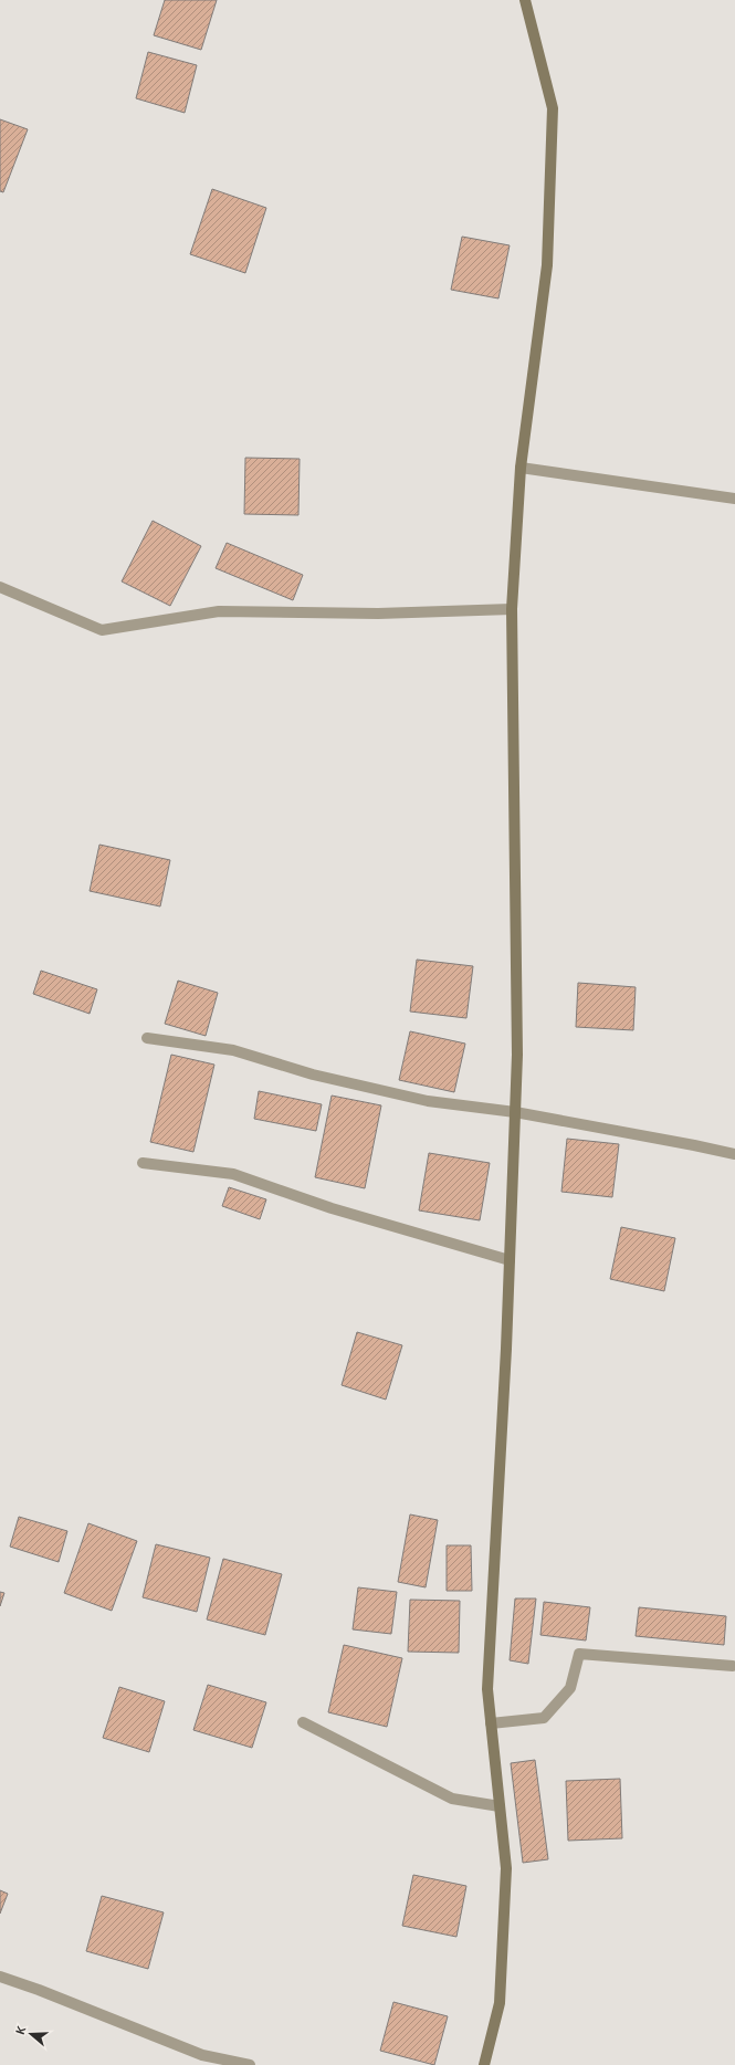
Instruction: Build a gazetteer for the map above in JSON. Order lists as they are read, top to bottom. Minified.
{"north":"left"}
